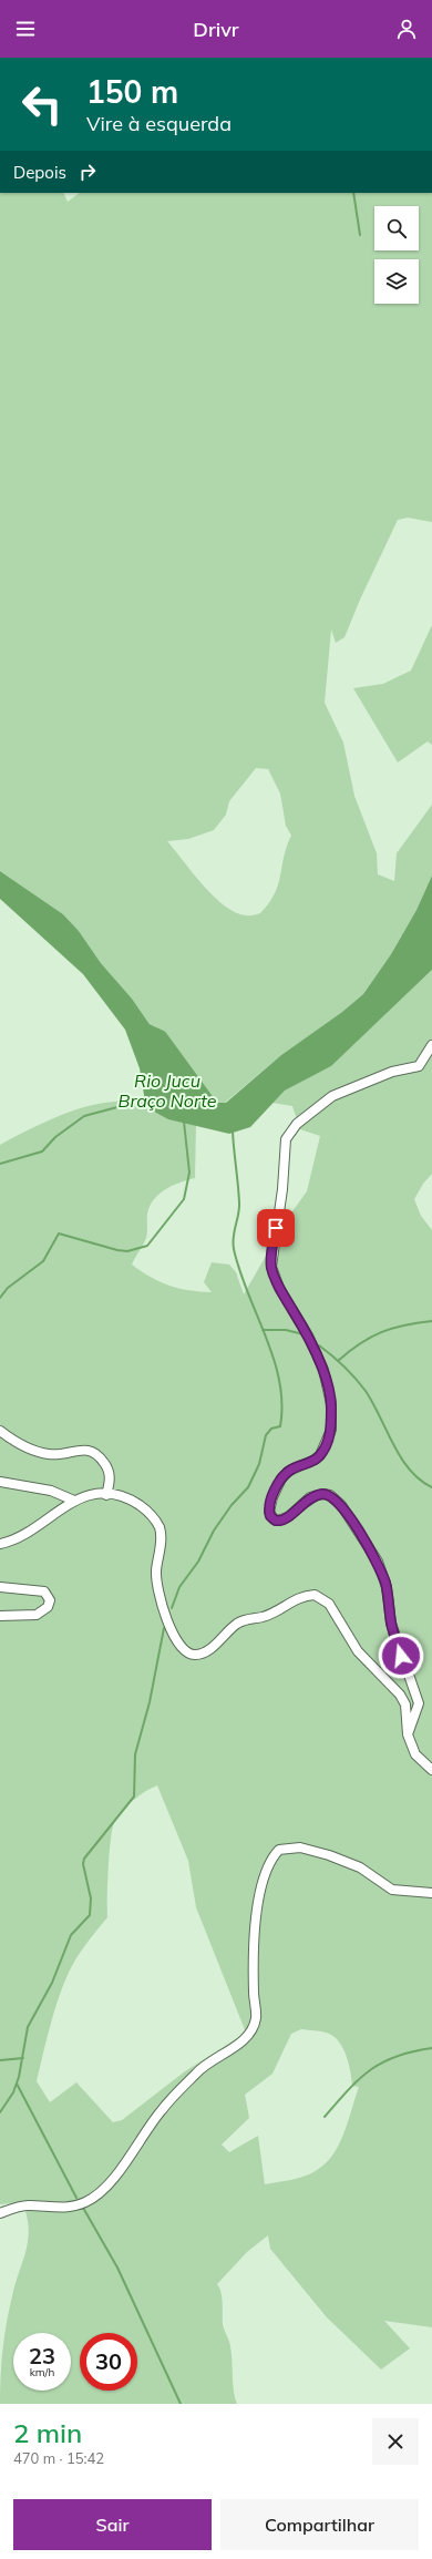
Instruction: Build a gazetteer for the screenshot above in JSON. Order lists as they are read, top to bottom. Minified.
{"water":["Rio Jucu Braço Norte"],"page":{"header":"Drivr","turn":["150 m","Vire à esquerda"],"then":"Depois","speed":"23 km/h","limit":"30","heading":["2 min","470 m · 15:42"],"buttons":["Sair","Compartilhar"]}}
